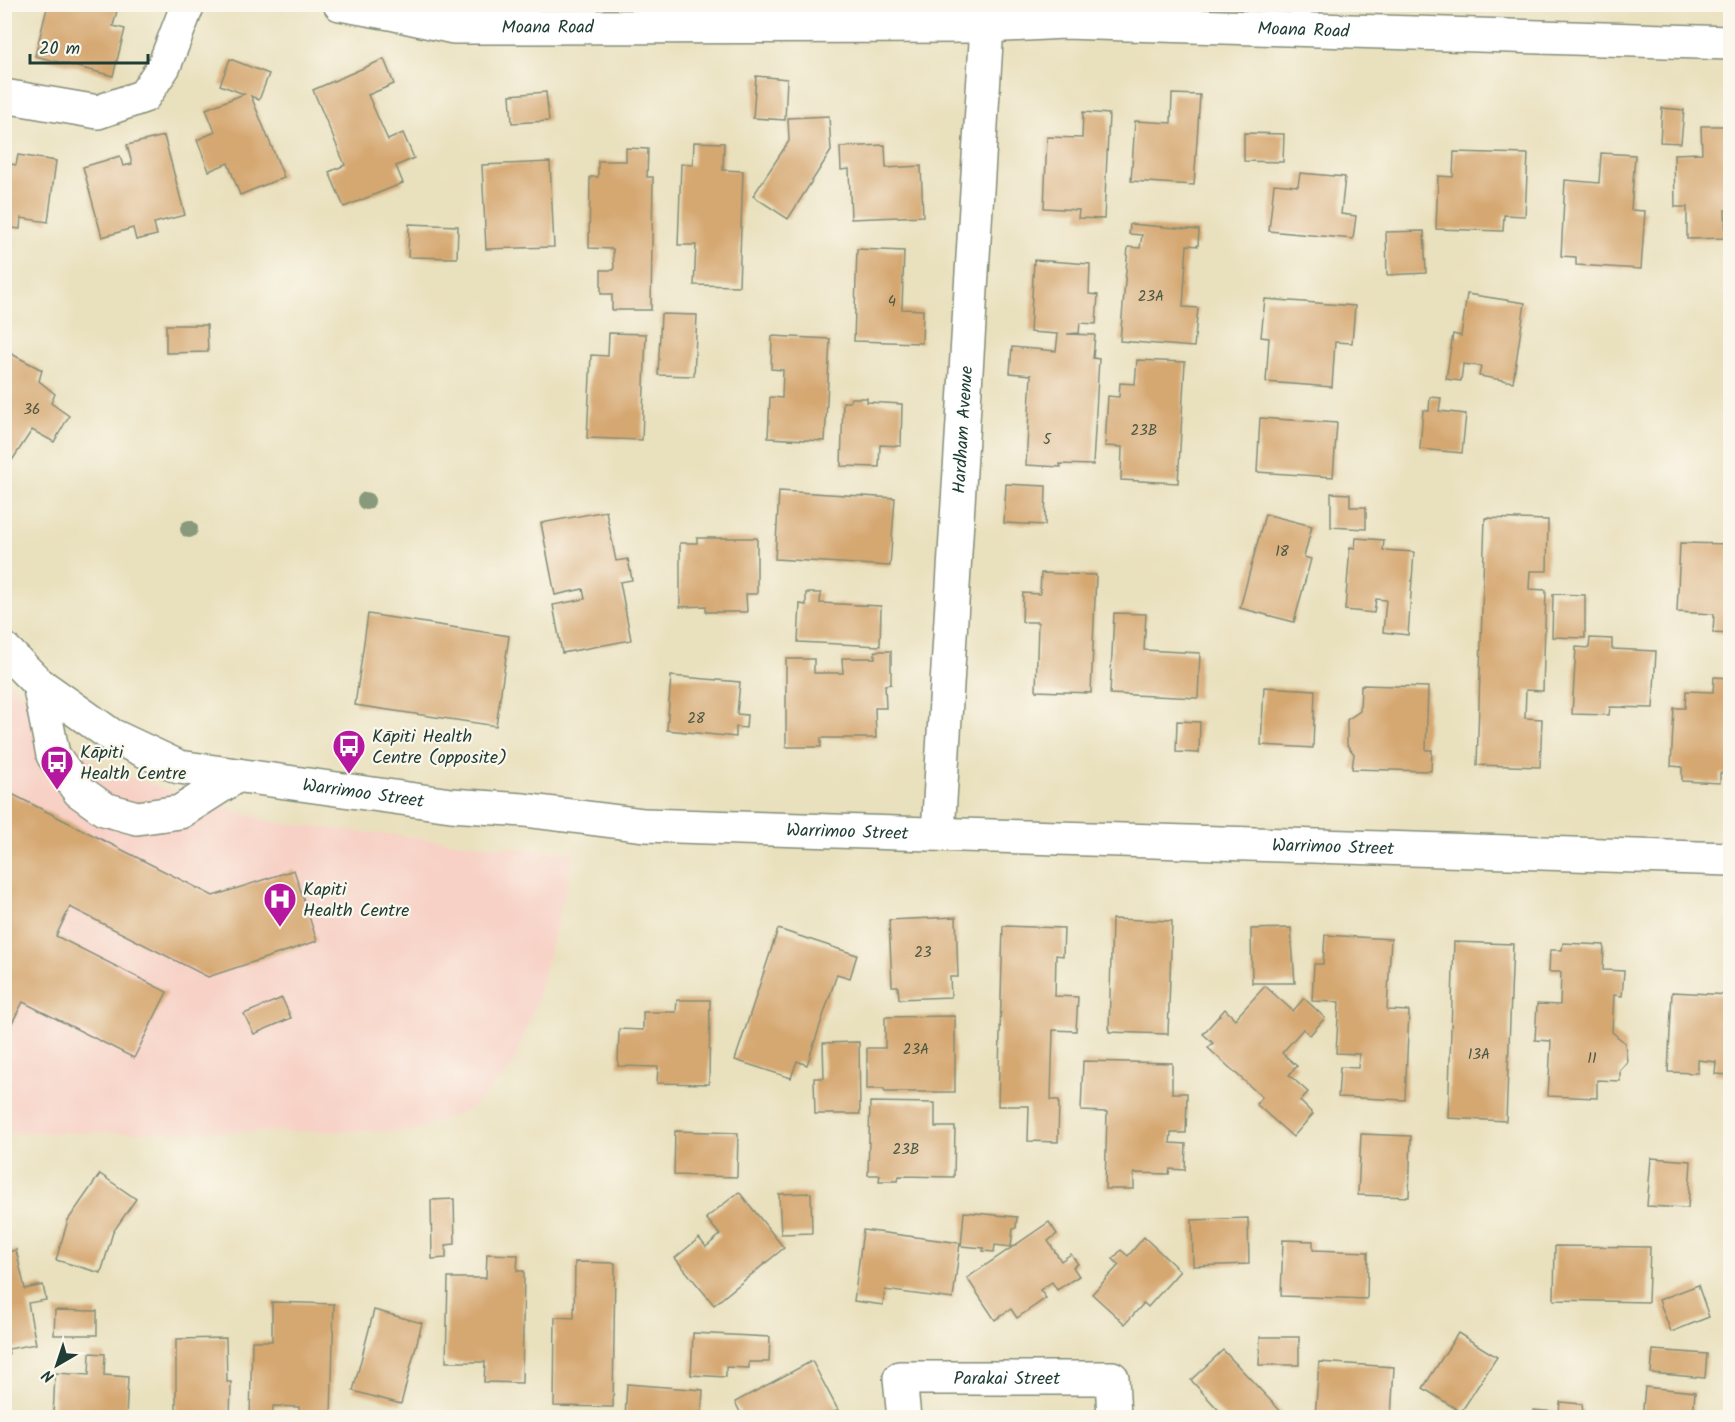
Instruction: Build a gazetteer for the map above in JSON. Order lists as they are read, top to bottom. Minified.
{"streets":{"street":["Moana Road","Hardham Avenue","Warrimoo Street","Parakai Street"]},"crossings":[["Moana Road","Hardham Avenue"],["Hardham Avenue","Warrimoo Street"]],"places":{"bus stop":["Kāpiti Health Centre (opposite)","Kāpiti Health Centre"],"hospital":["Kapiti Health Centre"]},"house_numbers":["23A","4","36","23B","5","18","28","23","23A","13A","11","23B"],"scale_bar":"20 m","north":"bottom left"}
